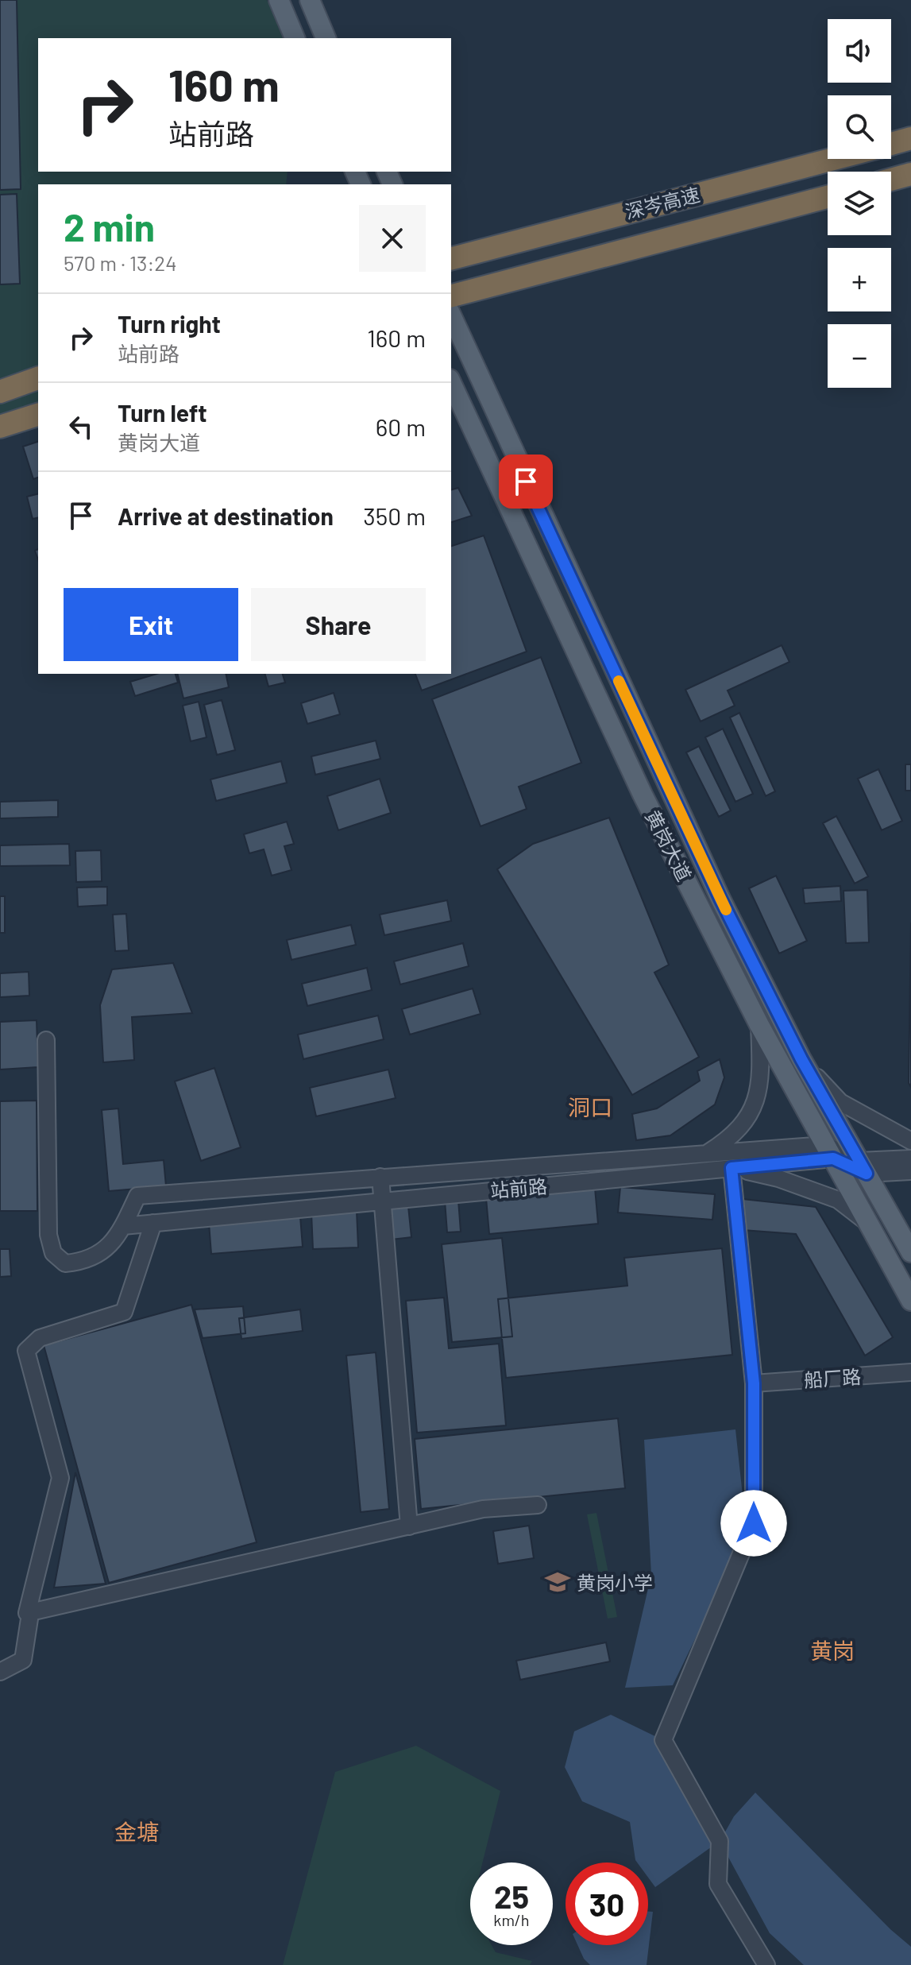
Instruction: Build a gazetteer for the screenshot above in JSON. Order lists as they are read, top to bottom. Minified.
{"streets":{"highway":["深岑高速"],"main road":["黄岗大道"],"street":["站前路","船厂路"]},"crossings":[["黄岗大道","站前路"]],"districts":["洞口","黄岗","金塘"],"places":{"school or university":["黄岗小学"]},"page":{"map_buttons":["+","−"],"turn":["160 m","站前路"],"heading":["2 min","570 m · 13:24"],"list":[{"name":"Turn right","note":"站前路","value":"160 m"},{"name":"Turn left","note":"黄岗大道","value":"60 m"},{"name":"Arrive at destination","value":"350 m"}],"buttons":["Exit","Share"],"speed":"25 km/h","limit":"30"}}
